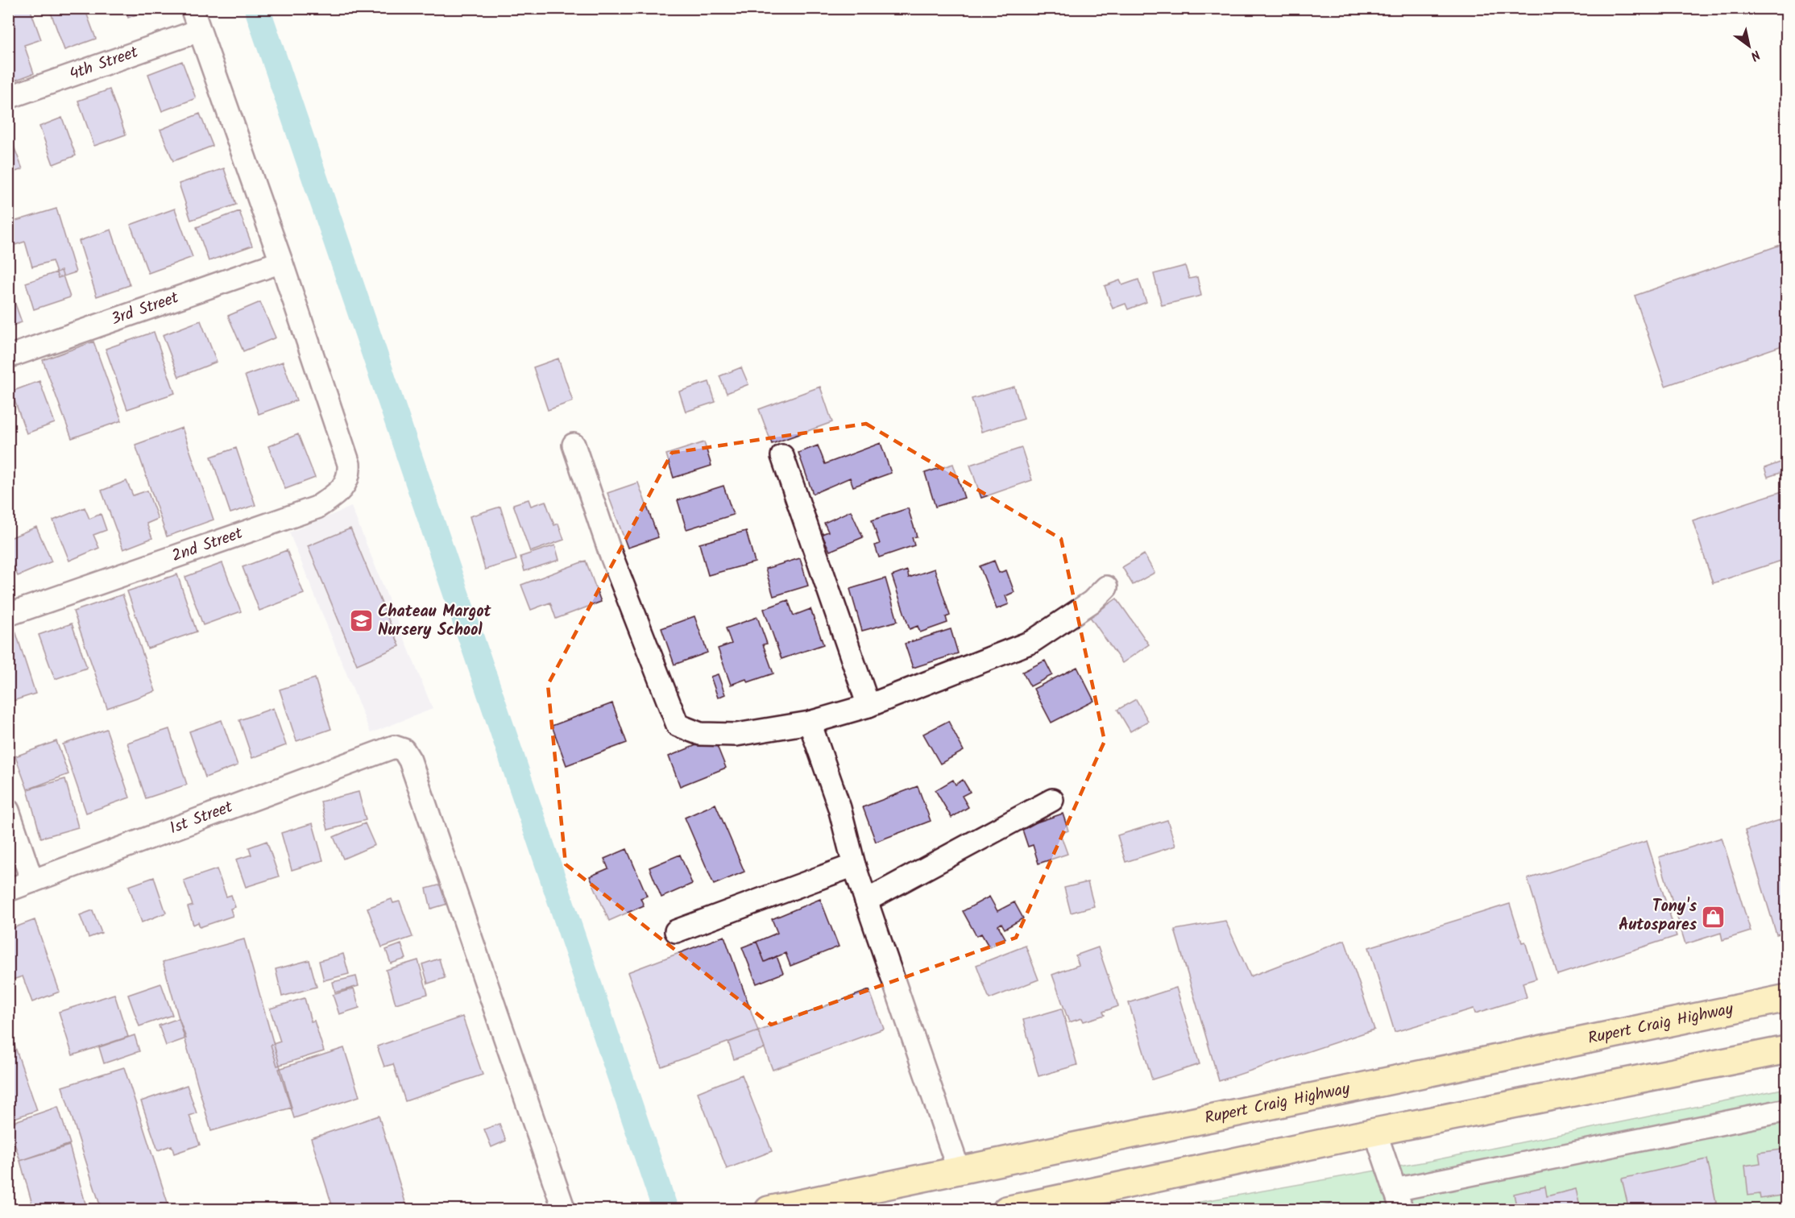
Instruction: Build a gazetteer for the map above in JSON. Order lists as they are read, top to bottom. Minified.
{"streets":{"main road":["Rupert Craig Highway"],"street":["4th Street","3rd Street","2nd Street","1st Street"]},"crossings":[["3rd Street","2nd Street"]],"places":{"school or university":["Chateau Margot Nursery School"],"shop":["Tony's Autospares"]},"north":"bottom right"}
